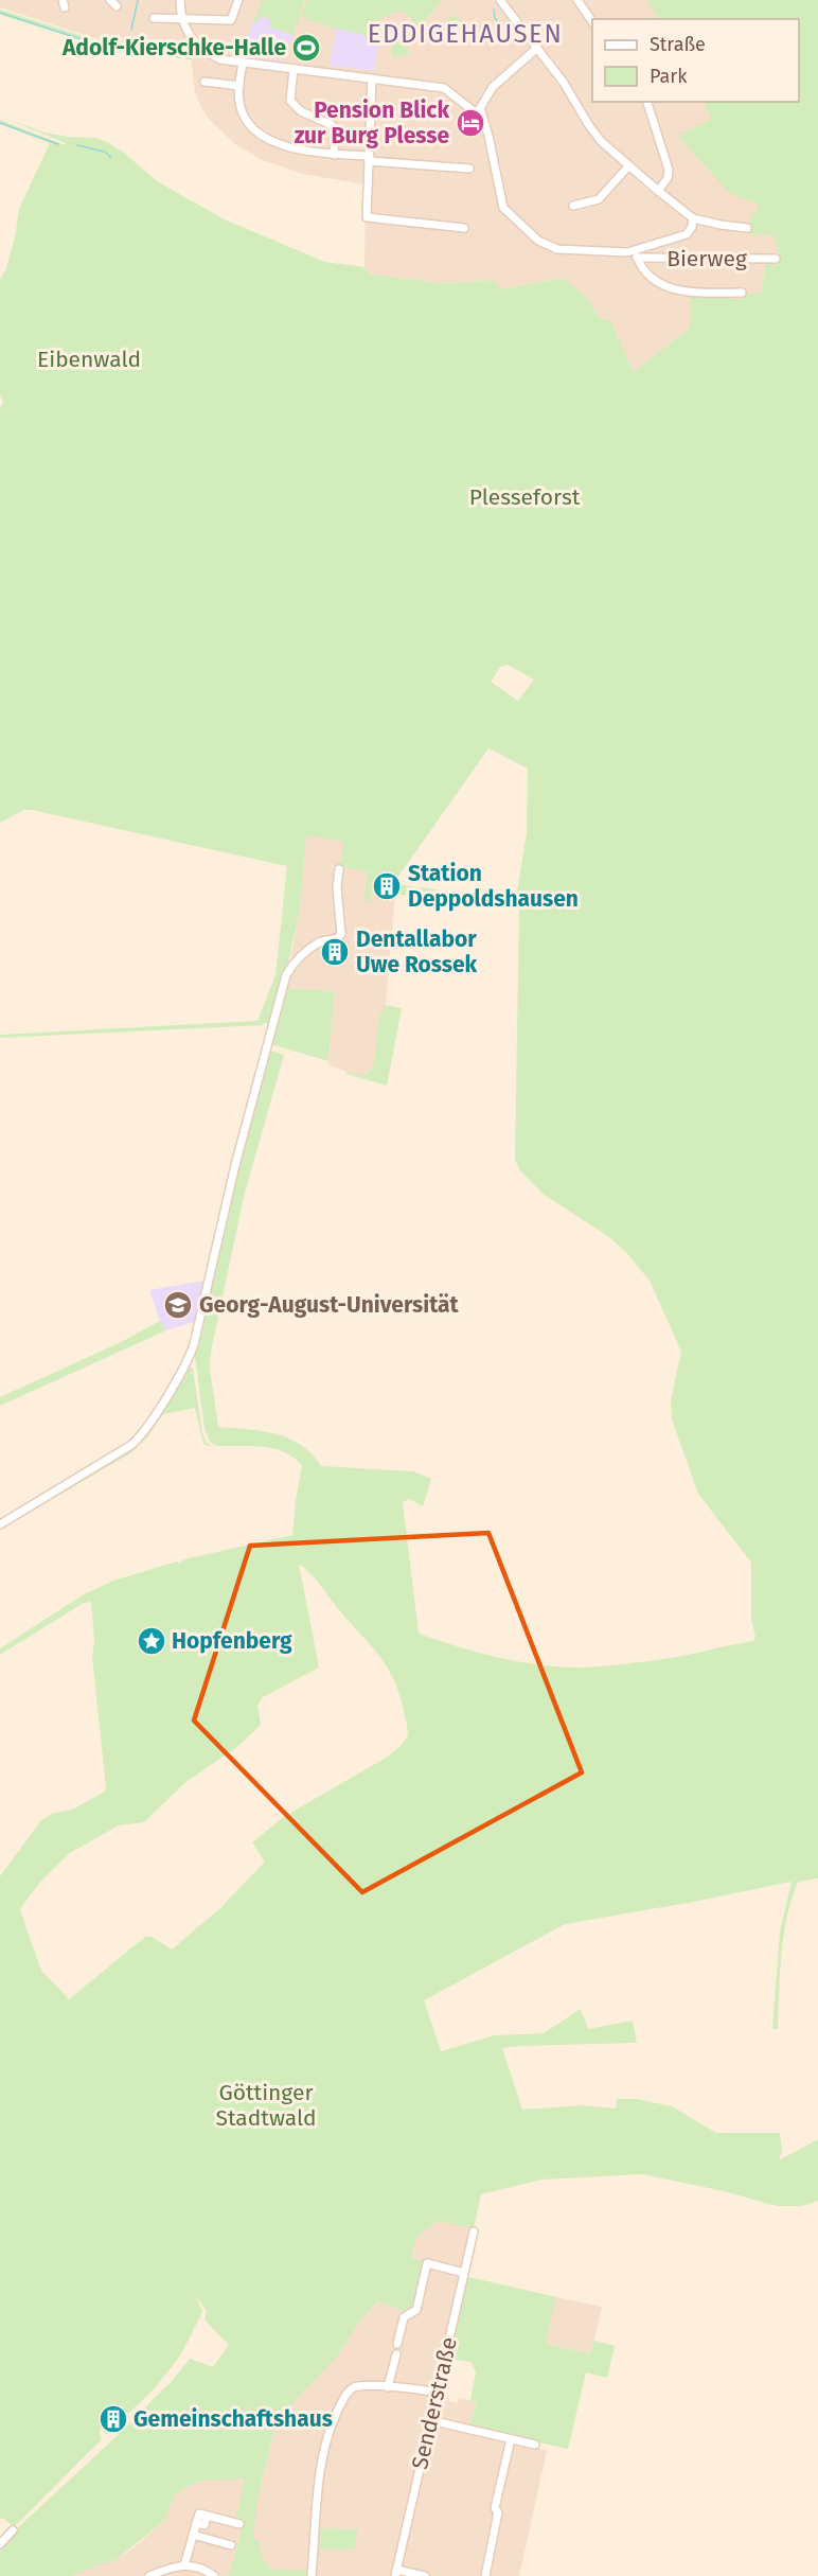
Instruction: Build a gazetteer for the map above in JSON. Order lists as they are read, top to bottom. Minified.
{"streets":{"street":["Bierweg","Senderstraße"]},"districts":["EDDIGEHAUSEN"],"parks":["Eibenwald","Plesseforst","Göttinger Stadtwald"],"places":{"sports":["Adolf-Kierschke-Halle"],"hotel":["Pension Blick zur Burg Plesse"],"building":["Station Deppoldshausen","Dentallabor Uwe Rossek","Gemeinschaftshaus"],"school or university":["Georg-August-Universität"],"place":["Hopfenberg"]},"legend":["Straße","Park"]}
